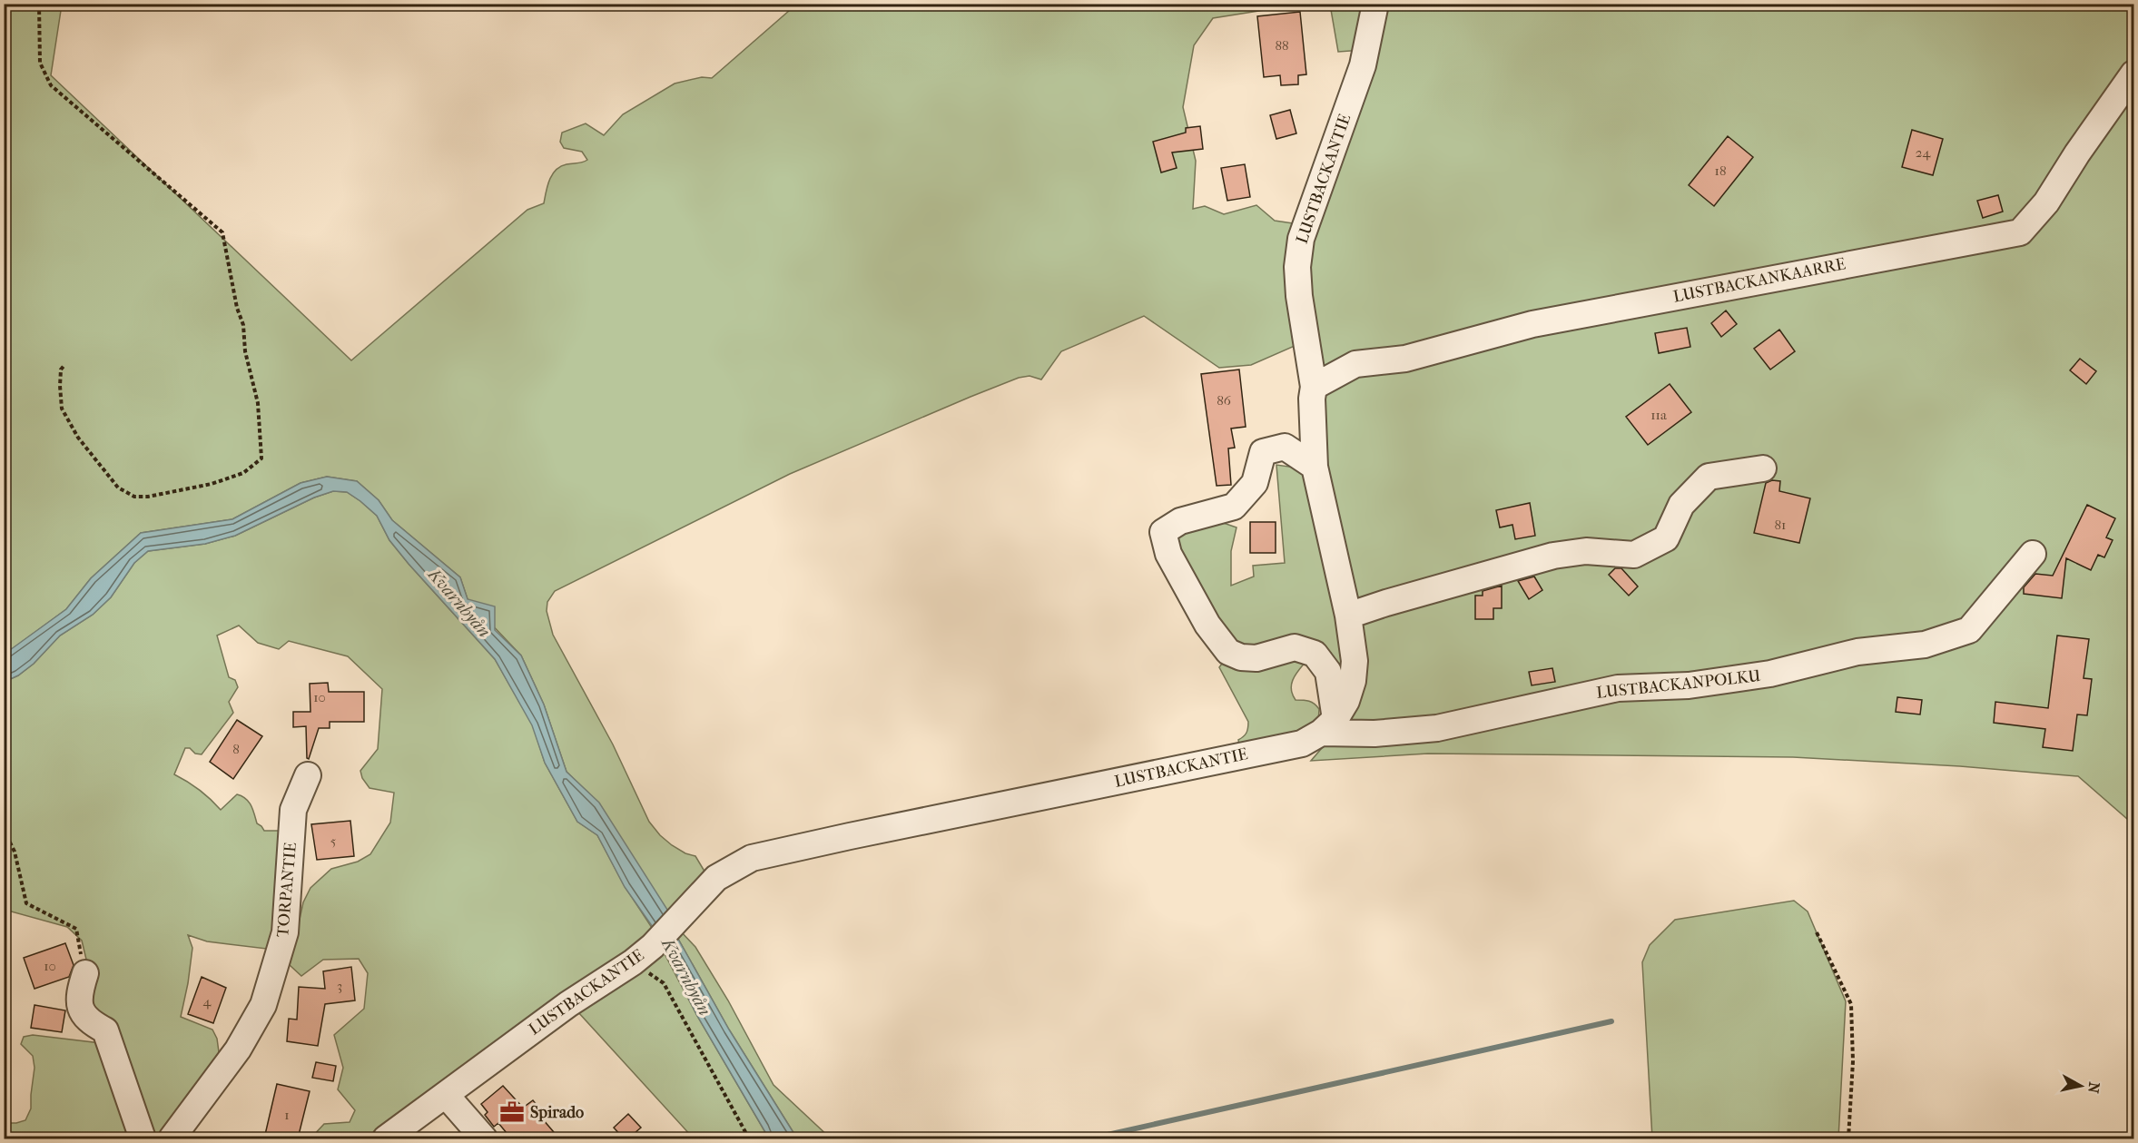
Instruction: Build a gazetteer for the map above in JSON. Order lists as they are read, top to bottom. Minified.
{"streets":{"street":["LUSTBACKANTIE","LUSTBACKANKAARRE","LUSTBACKANPOLKU","TORPANTIE"]},"crossings":[["LUSTBACKANTIE","LUSTBACKANKAARRE"],["LUSTBACKANTIE","LUSTBACKANPOLKU"]],"water":["Kvarnbyån"],"places":{"office":["Spirado"]},"house_numbers":["88","24","18","86","11a","81","10","8","5","10","3","4","1"],"north":"right"}
